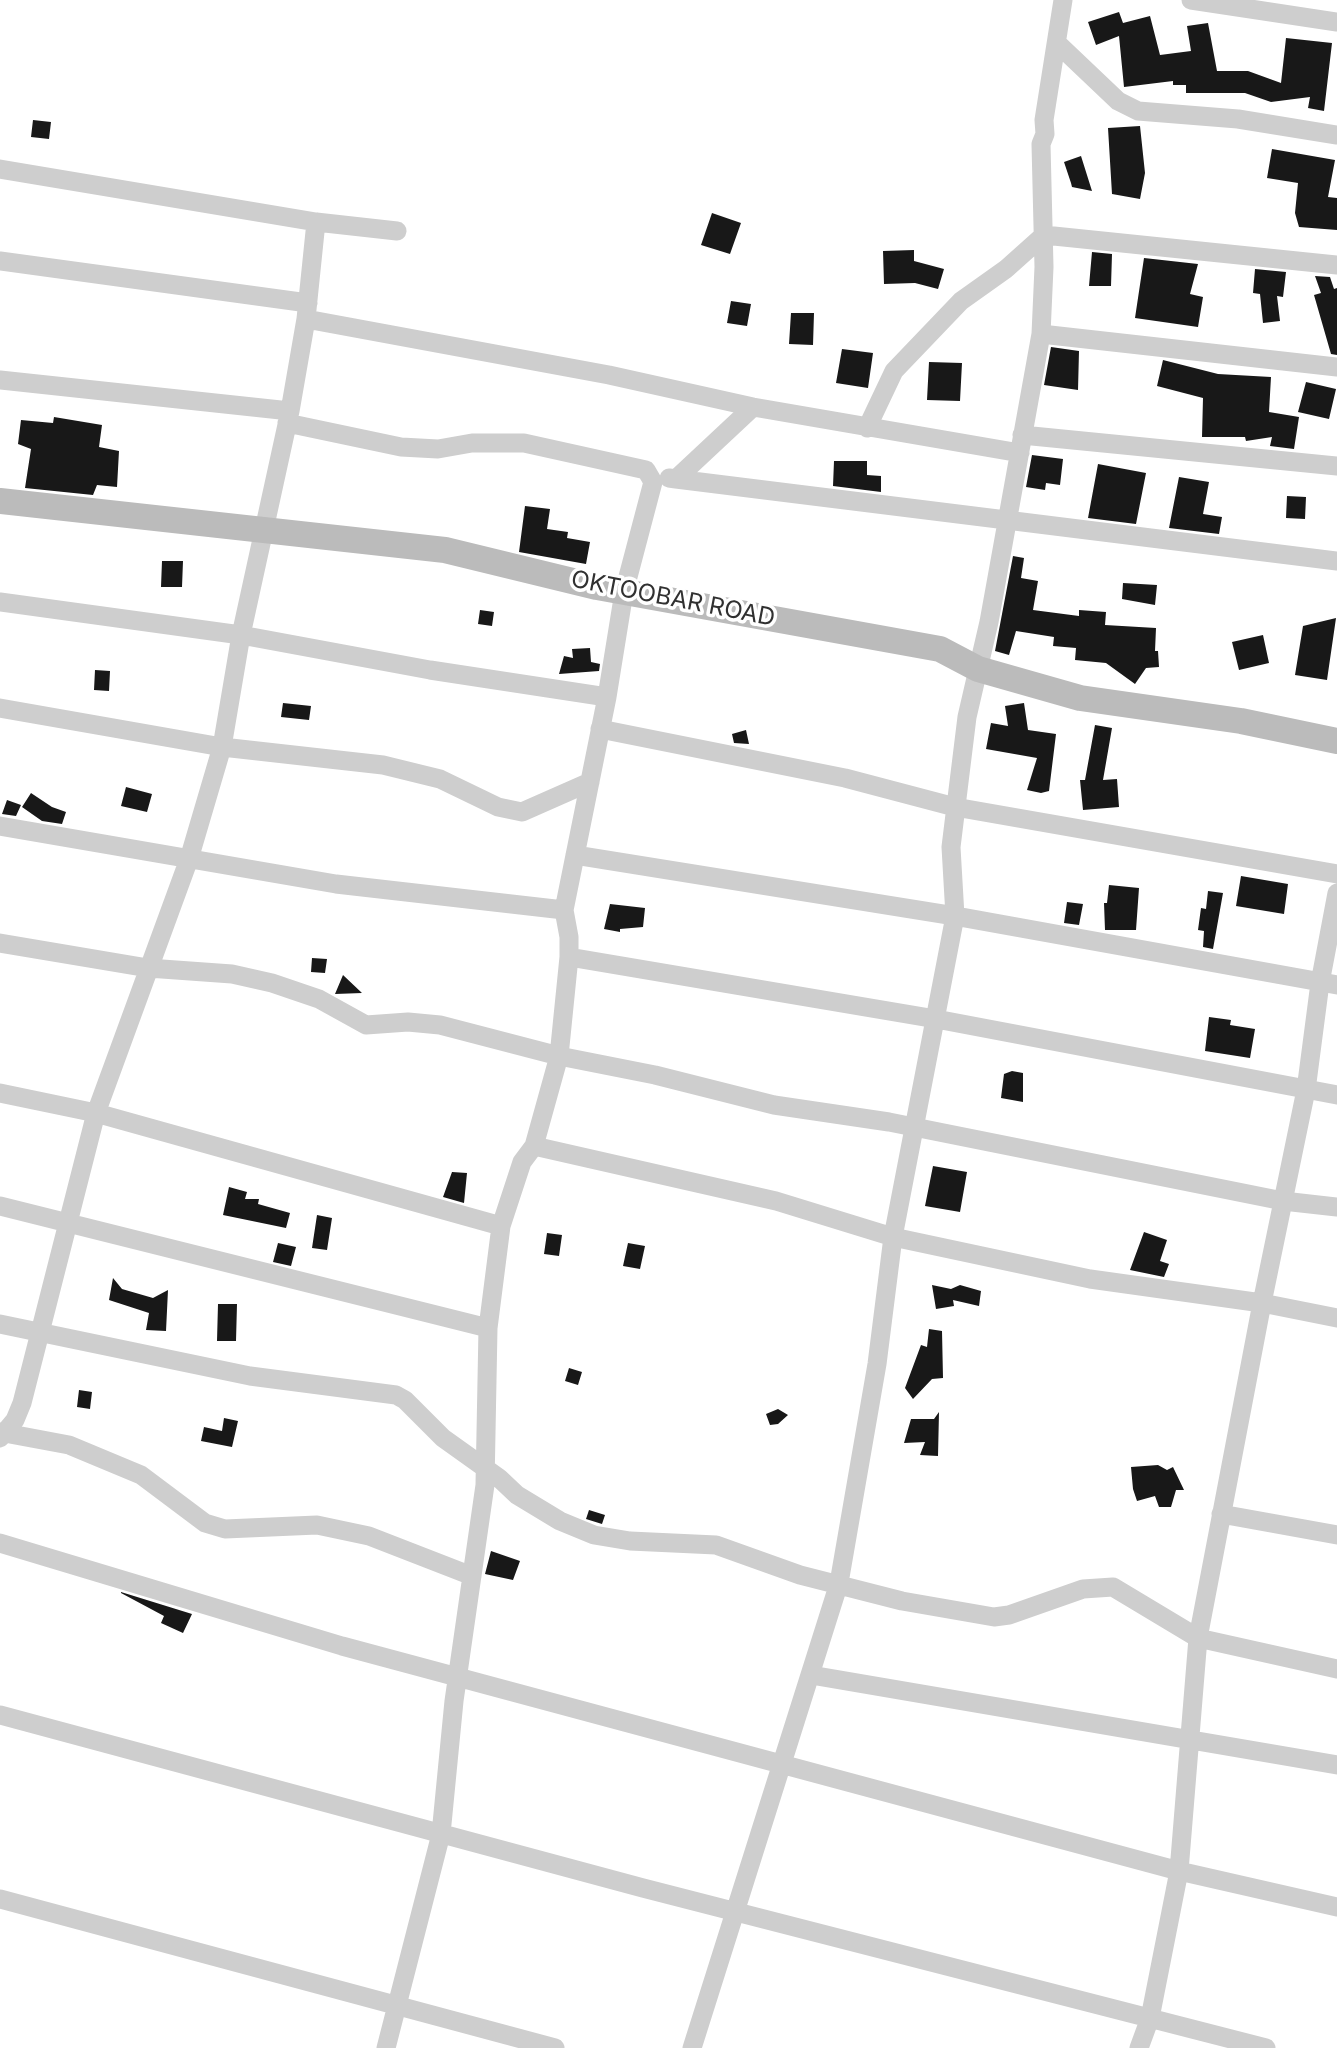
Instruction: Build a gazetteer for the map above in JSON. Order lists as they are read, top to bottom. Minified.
{"streets":{"street":["OKTOOBAR ROAD"]}}
